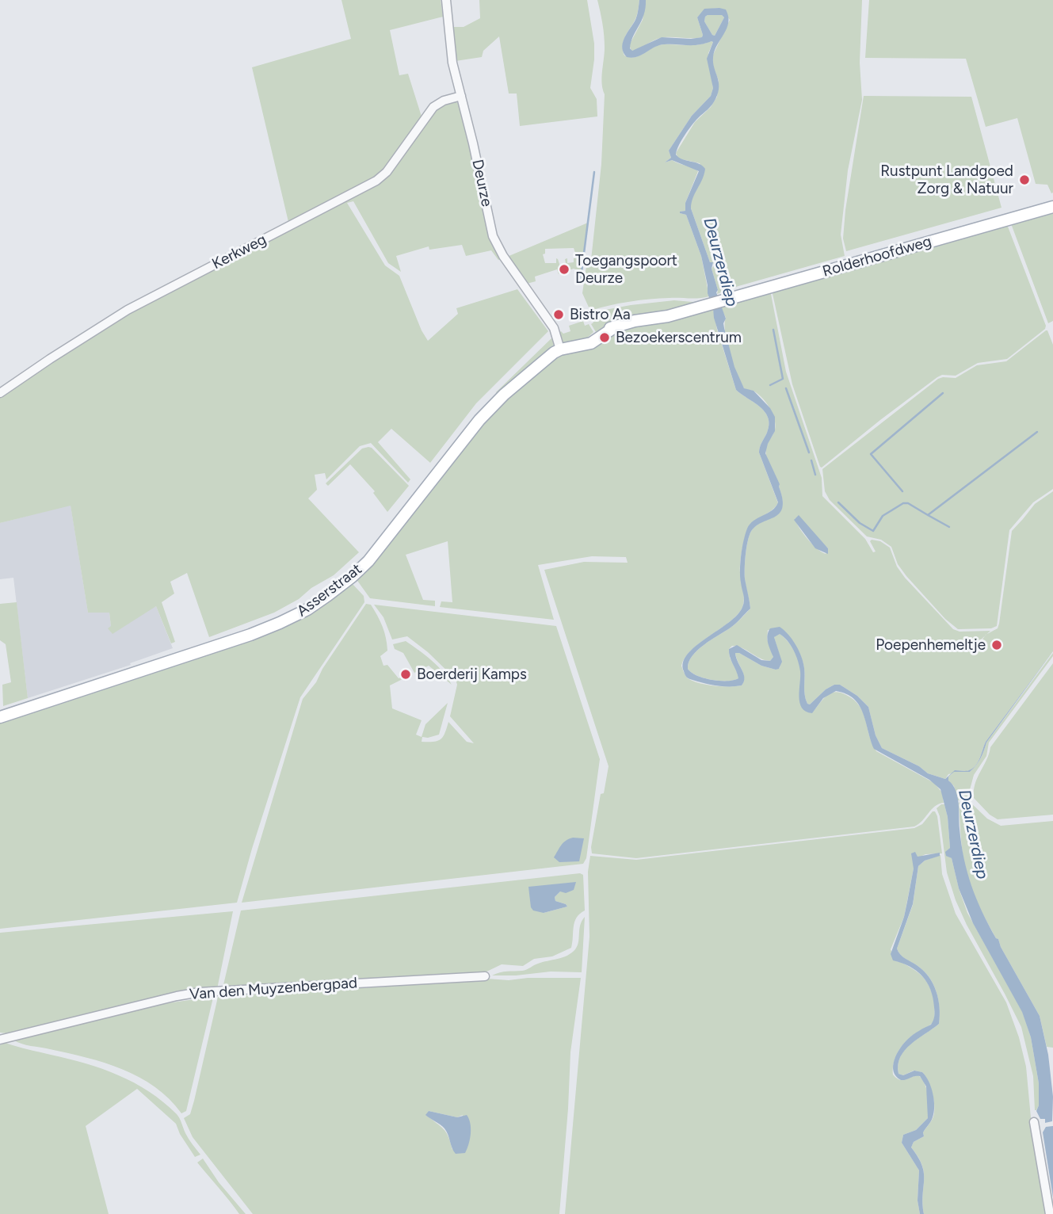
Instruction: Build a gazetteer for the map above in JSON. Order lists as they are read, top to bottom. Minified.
{"streets":{"main road":["Rolderhoofdweg","Asserstraat"],"street":["Deurze","Kerkweg","Van den Muyzenbergpad"]},"crossings":[["Deurze","Kerkweg"],["Deurze","Asserstraat"],["Rolderhoofdweg","Asserstraat"]],"water":["Deurzerdiep"],"places":["Rustpunt Landgoed Zorg & Natuur","Toegangspoort Deurze","Bistro Aa","Bezoekerscentrum","Poepenhemeltje","Boerderij Kamps"]}
